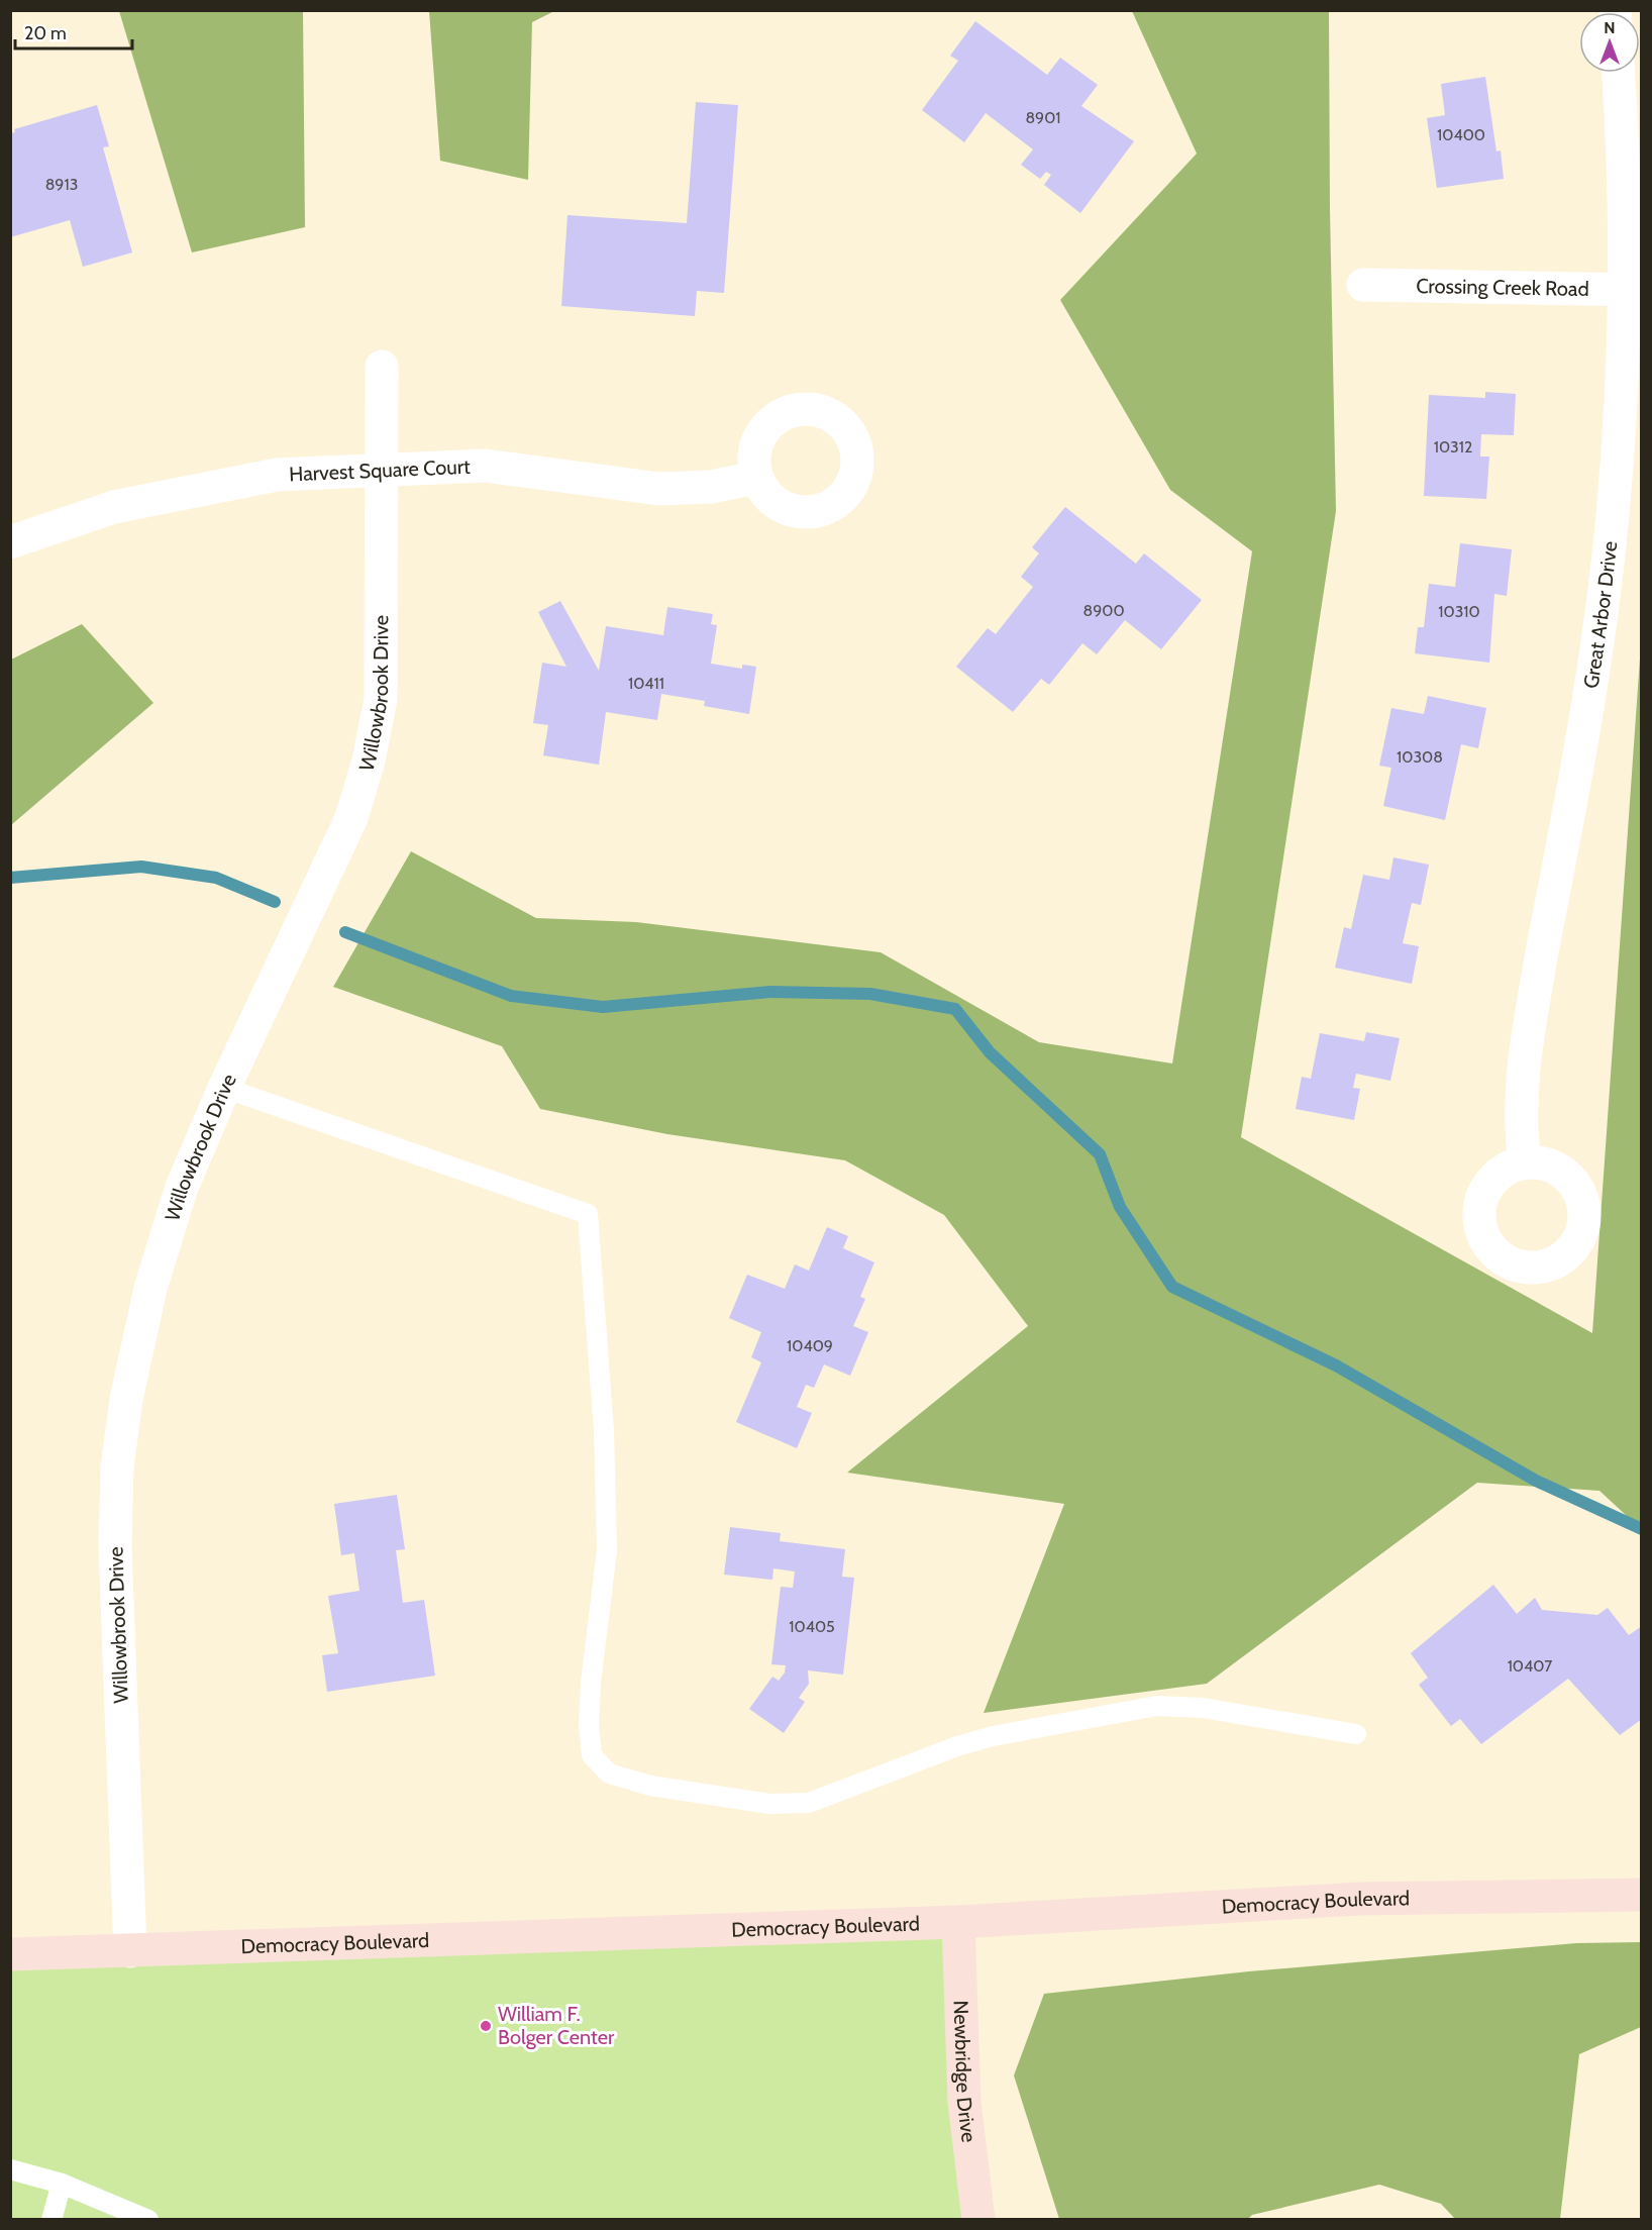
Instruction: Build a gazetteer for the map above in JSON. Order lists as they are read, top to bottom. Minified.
{"streets":{"main road":["Democracy Boulevard","Newbridge Drive"],"street":["Crossing Creek Road","Harvest Square Court","Great Arbor Drive","Willowbrook Drive"]},"crossings":[["Crossing Creek Road","Great Arbor Drive"],["Harvest Square Court","Willowbrook Drive"],["Willowbrook Drive","Democracy Boulevard"],["Democracy Boulevard","Newbridge Drive"]],"places":["William F. Bolger Center"],"house_numbers":["8901","10400","8913","10312","8900","10310","10411","10308","10409","10405","10407"],"scale_bar":"20 m","north":"top"}
